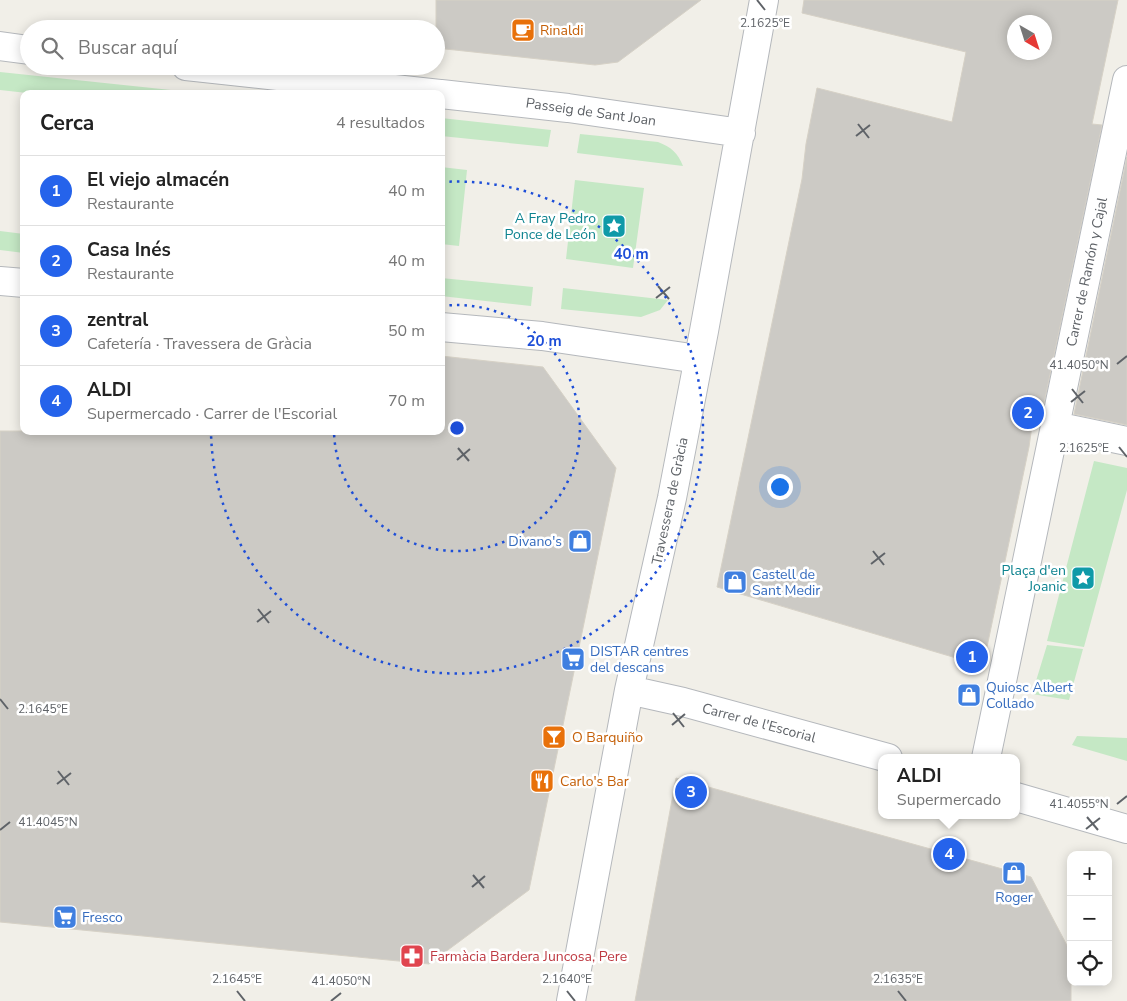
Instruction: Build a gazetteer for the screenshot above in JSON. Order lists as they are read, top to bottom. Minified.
{"streets":{"street":["Passeig de Sant Joan","Carrer de Ramón y Cajal","Travessera de Gràcia","Carrer de l'Escorial"]},"crossings":[["Passeig de Sant Joan","Travessera de Gràcia"],["Travessera de Gràcia","Carrer de l'Escorial"]],"places":{"cafe":["Rinaldi"],"place":["A Fray Pedro Ponce de León","Plaça d'en Joanic"],"shop":["Divano's","Castell de Sant Medir","Quiosc Albert Collado","Roger"],"supermarket":["DISTAR centres del descans","Fresco"],"bar":["O Barquiño"],"restaurant":["Carlo's Bar"],"pharmacy":["Farmàcia Bardera Juncosa, Pere"]},"north":"bottom right","page":{"search":"Buscar aquí","heading":["Cerca","4 resultados"],"list":[{"mark":"1","name":"El viejo almacén","note":"Restaurante","value":"40 m"},{"mark":"2","name":"Casa Inés","note":"Restaurante","value":"40 m"},{"mark":"3","name":"zentral","note":"Cafetería · Travessera de Gràcia","value":"50 m"},{"mark":"4","name":"ALDI","note":"Supermercado · Carrer de l'Escorial","value":"70 m"}],"pins":["2","1","3","4"],"popup":["ALDI","Supermercado"],"map_buttons":["+","−"]},"coordinates":["2.1625°E","41.4050°N","2.1645°E","41.4055°N","41.4045°N","2.1640°E","2.1635°E"],"rings":["40 m","20 m"]}
